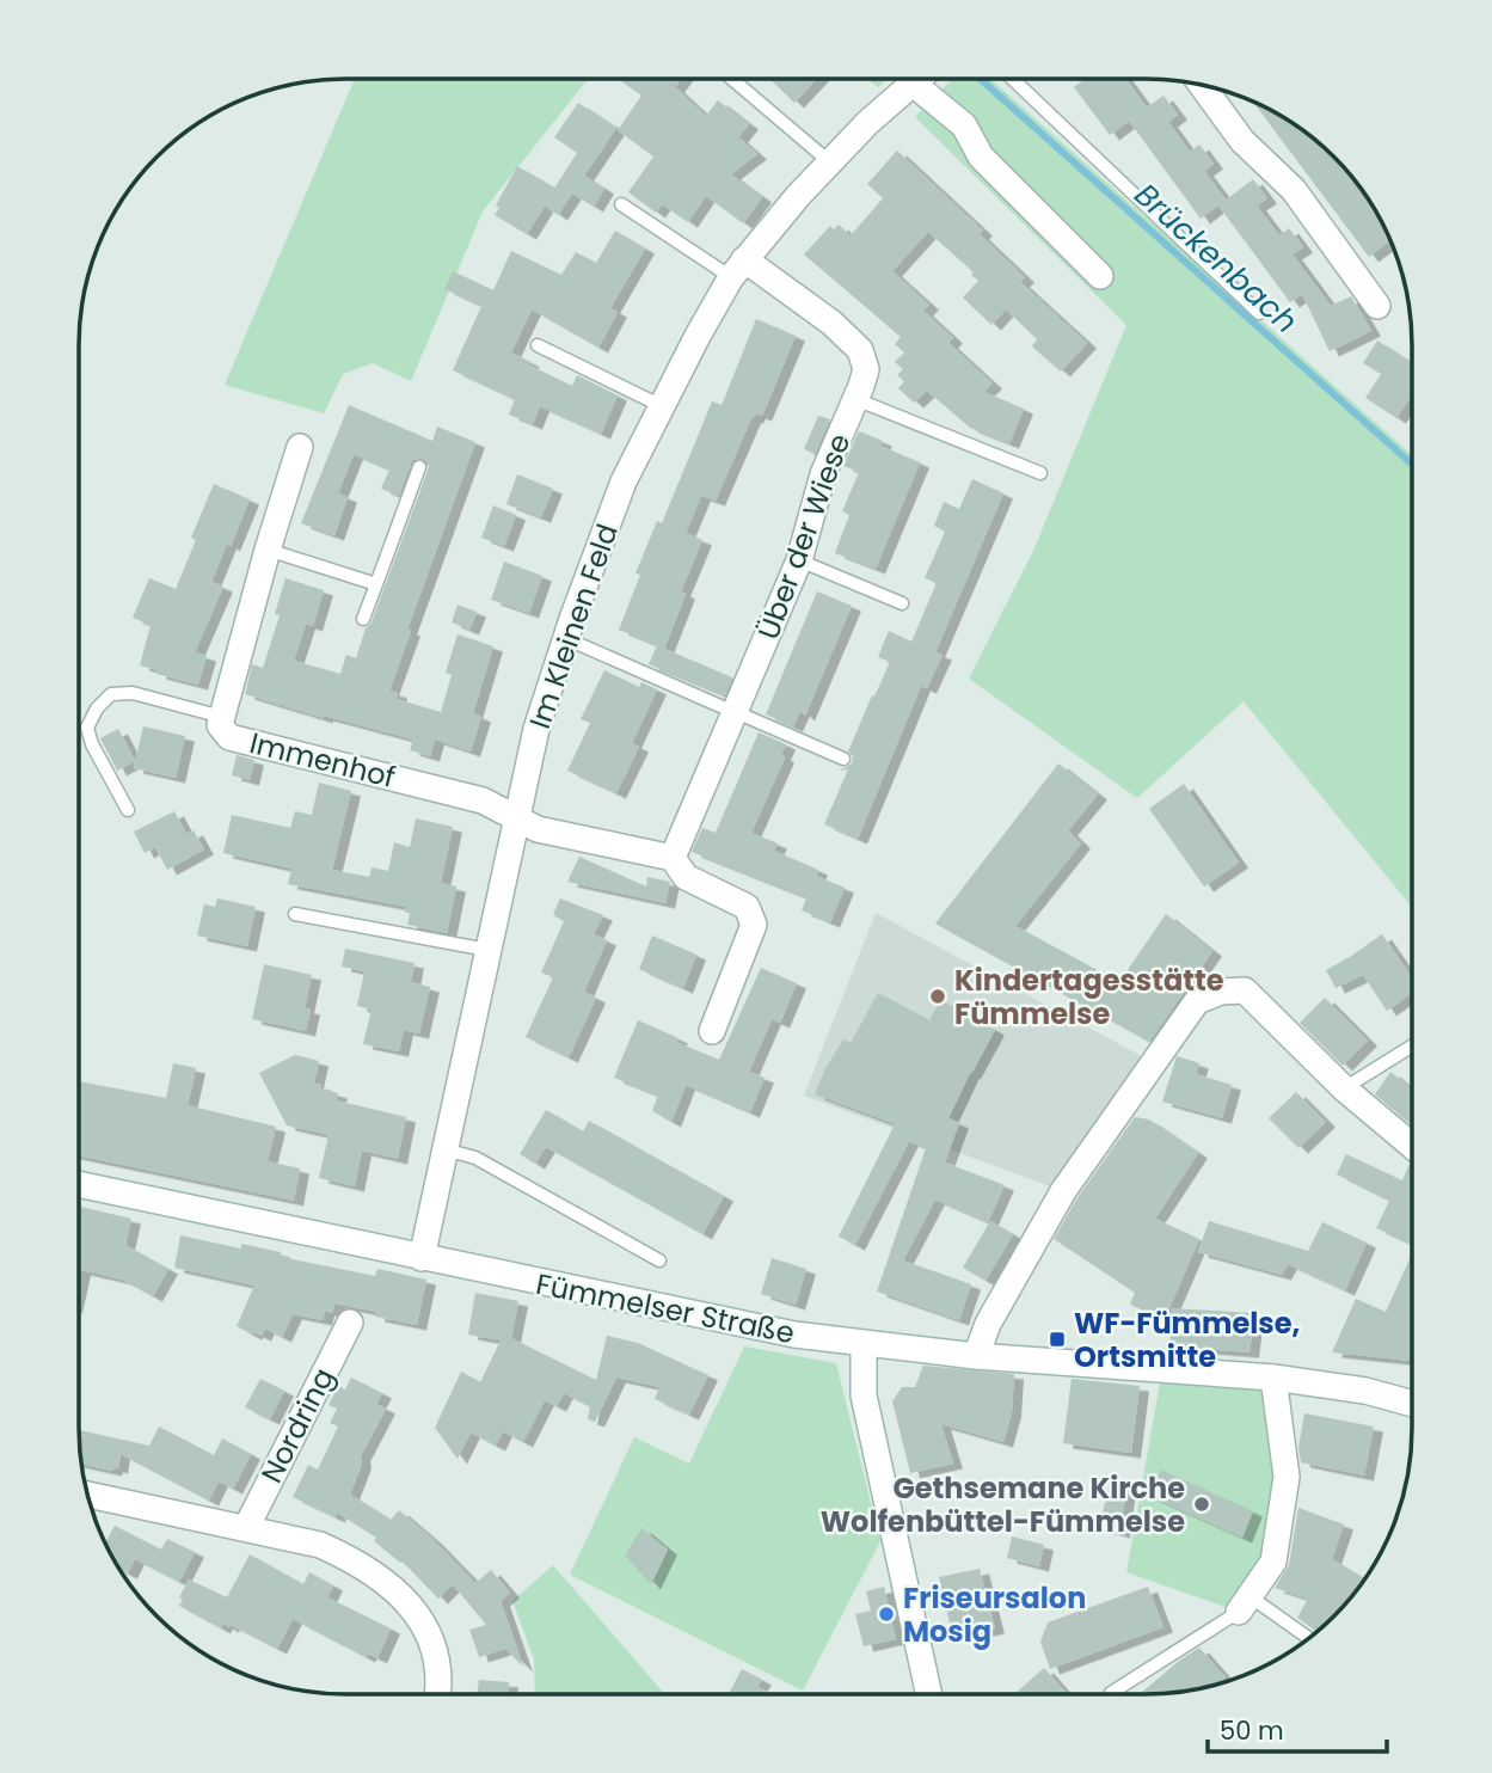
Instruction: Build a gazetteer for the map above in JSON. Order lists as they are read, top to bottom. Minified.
{"streets":{"street":["Über der Wiese","Im Kleinen Feld","Immenhof","Fümmelser Straße","Nordring"]},"crossings":[["Über der Wiese","Im Kleinen Feld"],["Im Kleinen Feld","Immenhof"],["Im Kleinen Feld","Fümmelser Straße"]],"water":["Brückenbach"],"places":{"other":["Kindertagesstätte Fümmelse","Gethsemane Kirche Wolfenbüttel-Fümmelse","Friseursalon Mosig"],"transit":["WF-Fümmelse, Ortsmitte"]},"scale_bar":"50 m"}
